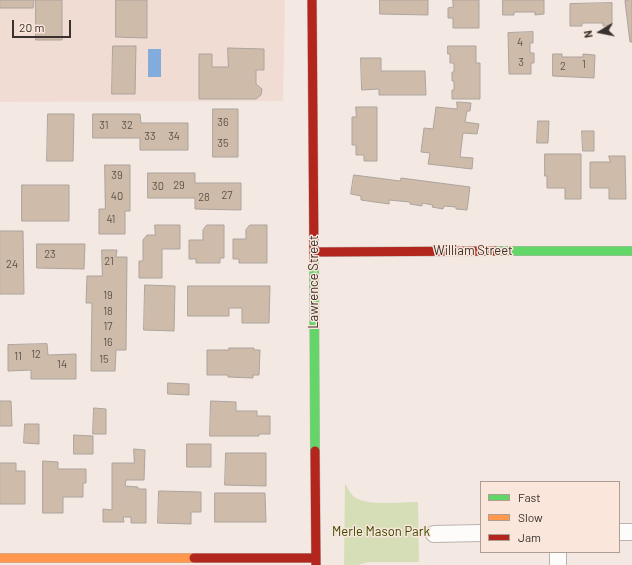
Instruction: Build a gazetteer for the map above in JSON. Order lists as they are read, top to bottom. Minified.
{"streets":{"street":["William Street","Lawrence Street"]},"crossings":[["William Street","Lawrence Street"]],"parks":["Merle Mason Park"],"house_numbers":["4","3","1","2","36","31","32","33","34","35","39","29","30","27","40","28","41","23","21","24","19","18","17","16","12","11","15","14"],"legend":["Fast","Slow","Jam"],"scale_bar":"20 m","north":"left"}
